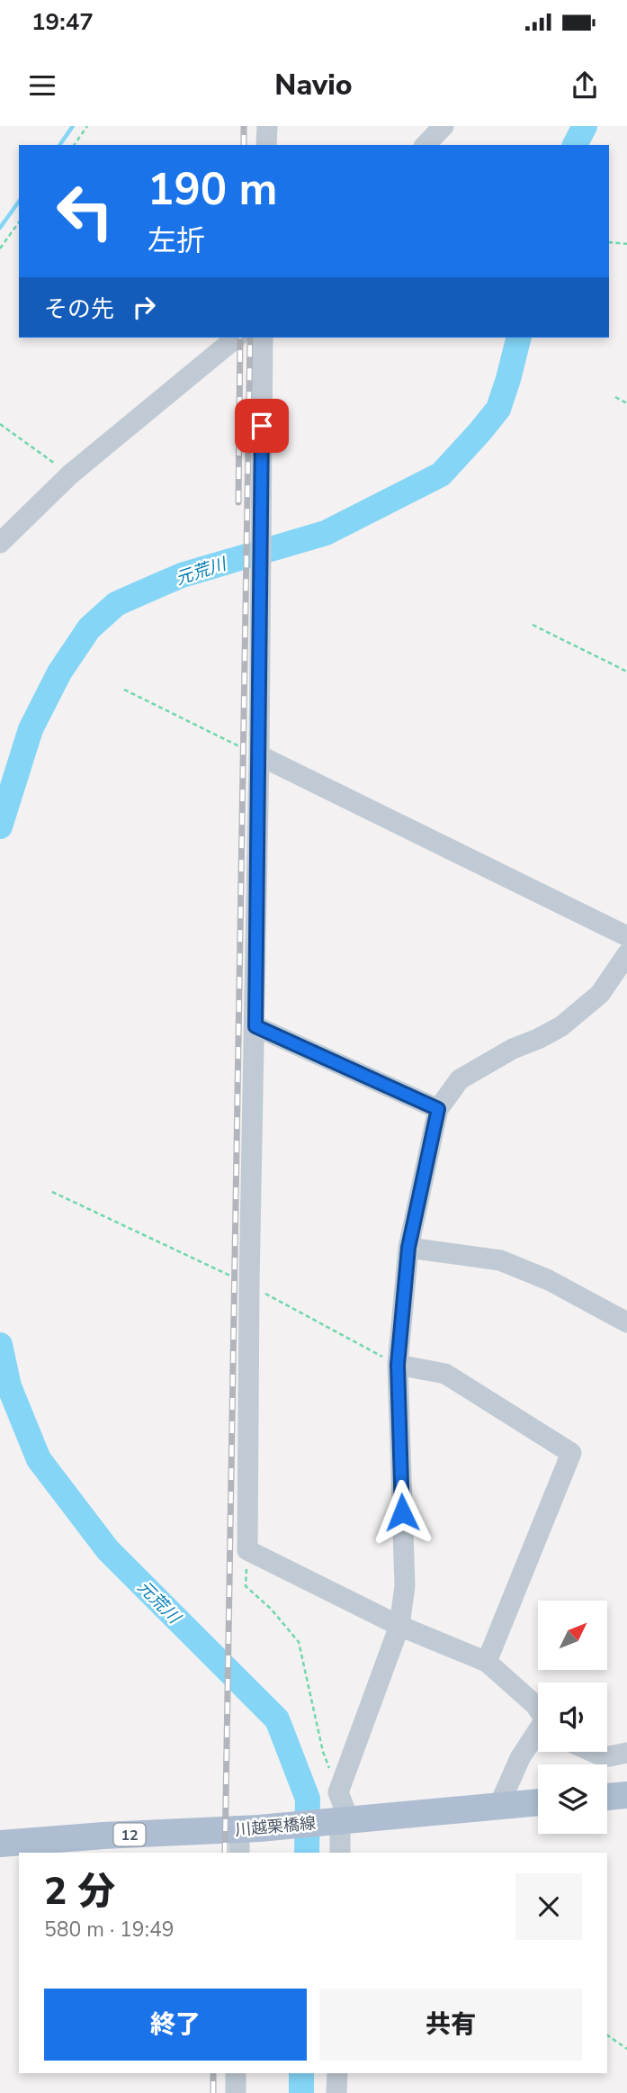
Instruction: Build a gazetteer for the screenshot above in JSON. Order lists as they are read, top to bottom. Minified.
{"streets":{"main road":["川越栗橋線","12"]},"water":["元荒川"],"north":"top right","page":{"status":"19:47","header":"Navio","turn":["190 m","左折"],"then":"その先","heading":["2 分","580 m · 19:49"],"buttons":["終了","共有"]}}
